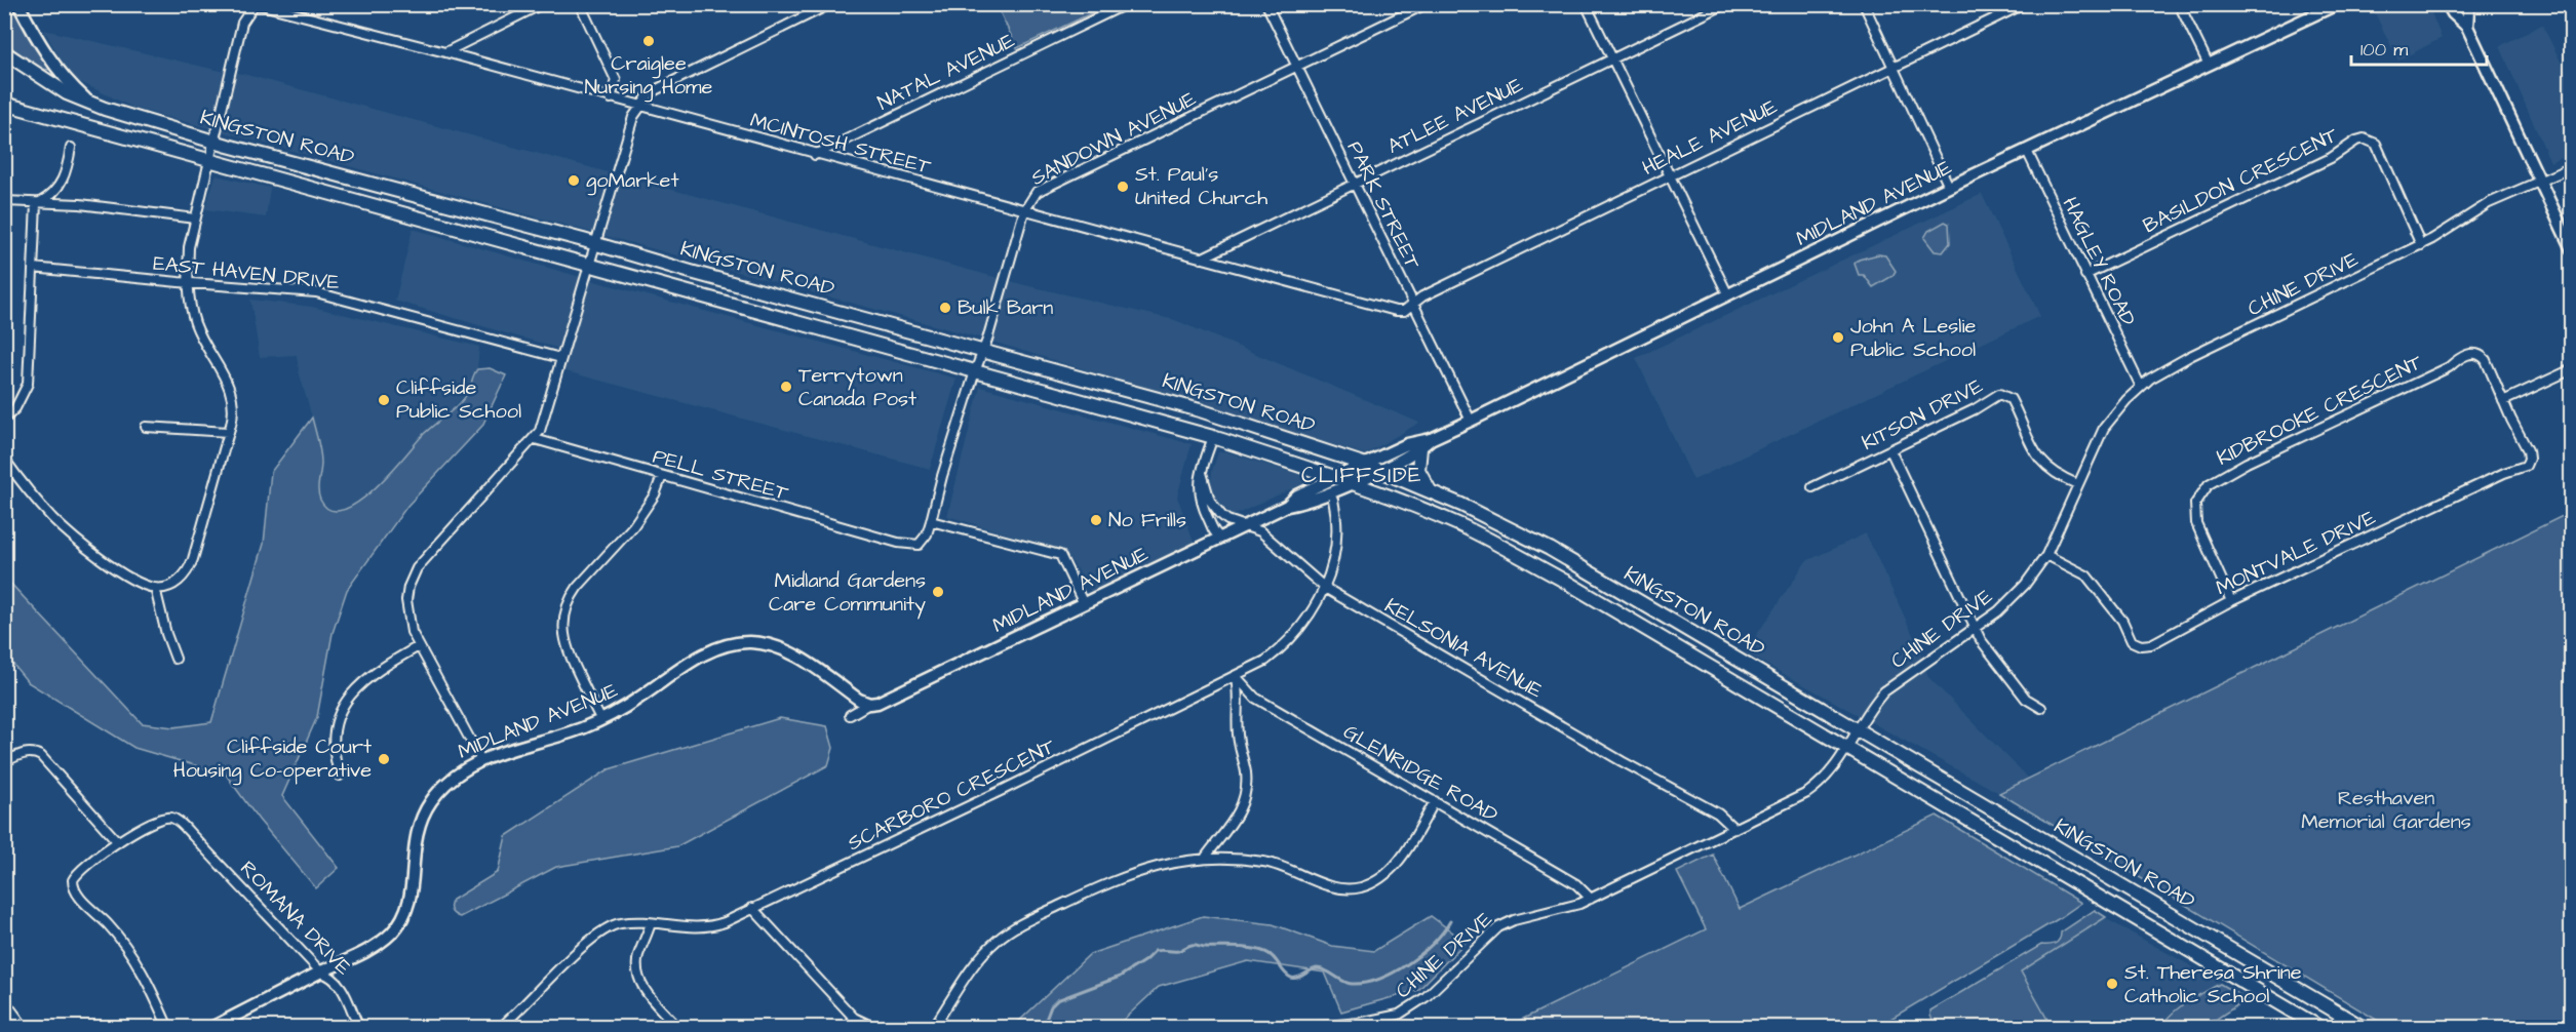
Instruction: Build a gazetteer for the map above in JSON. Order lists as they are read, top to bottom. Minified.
{"streets":{"main road":["KINGSTON ROAD"],"street":["NATAL AVENUE","ATLEE AVENUE","HEALE AVENUE","SANDOWN AVENUE","MCINTOSH STREET","BASILDON CRESCENT","MIDLAND AVENUE","PARK STREET","HAGLEY ROAD","EAST HAVEN DRIVE","CHINE DRIVE","KIDBROOKE CRESCENT","KITSON DRIVE","PELL STREET","MONTVALE DRIVE","KELSONIA AVENUE","GLENRIDGE ROAD","SCARBORO CRESCENT","ROMANA DRIVE"]},"crossings":[["NATAL AVENUE","MCINTOSH STREET"],["ATLEE AVENUE","MCINTOSH STREET"],["ATLEE AVENUE","PARK STREET"],["KINGSTON ROAD","SANDOWN AVENUE"],["KINGSTON ROAD","MIDLAND AVENUE"],["KINGSTON ROAD","CHINE DRIVE"],["HEALE AVENUE","MCINTOSH STREET"],["HEALE AVENUE","PARK STREET"],["SANDOWN AVENUE","MCINTOSH STREET"],["SANDOWN AVENUE","PARK STREET"],["SANDOWN AVENUE","PELL STREET"],["MCINTOSH STREET","PARK STREET"],["BASILDON CRESCENT","HAGLEY ROAD"],["BASILDON CRESCENT","CHINE DRIVE"],["MIDLAND AVENUE","PARK STREET"],["MIDLAND AVENUE","HAGLEY ROAD"],["MIDLAND AVENUE","KELSONIA AVENUE"],["MIDLAND AVENUE","ROMANA DRIVE"],["HAGLEY ROAD","CHINE DRIVE"],["CHINE DRIVE","KITSON DRIVE"],["CHINE DRIVE","MONTVALE DRIVE"],["CHINE DRIVE","KELSONIA AVENUE"],["CHINE DRIVE","GLENRIDGE ROAD"],["KIDBROOKE CRESCENT","MONTVALE DRIVE"],["KELSONIA AVENUE","SCARBORO CRESCENT"],["GLENRIDGE ROAD","SCARBORO CRESCENT"]],"districts":["CLIFFSIDE"],"parks":["Resthaven Memorial Gardens"],"places":["Craiglee Nursing Home","goMarket","St. Paul's United Church","Bulk Barn","John A Leslie Public School","Terrytown Canada Post","Cliffside Public School","No Frills","Midland Gardens Care Community","Cliffside Court Housing Co-operative","St. Theresa Shrine Catholic School"],"scale_bar":"100 m"}
